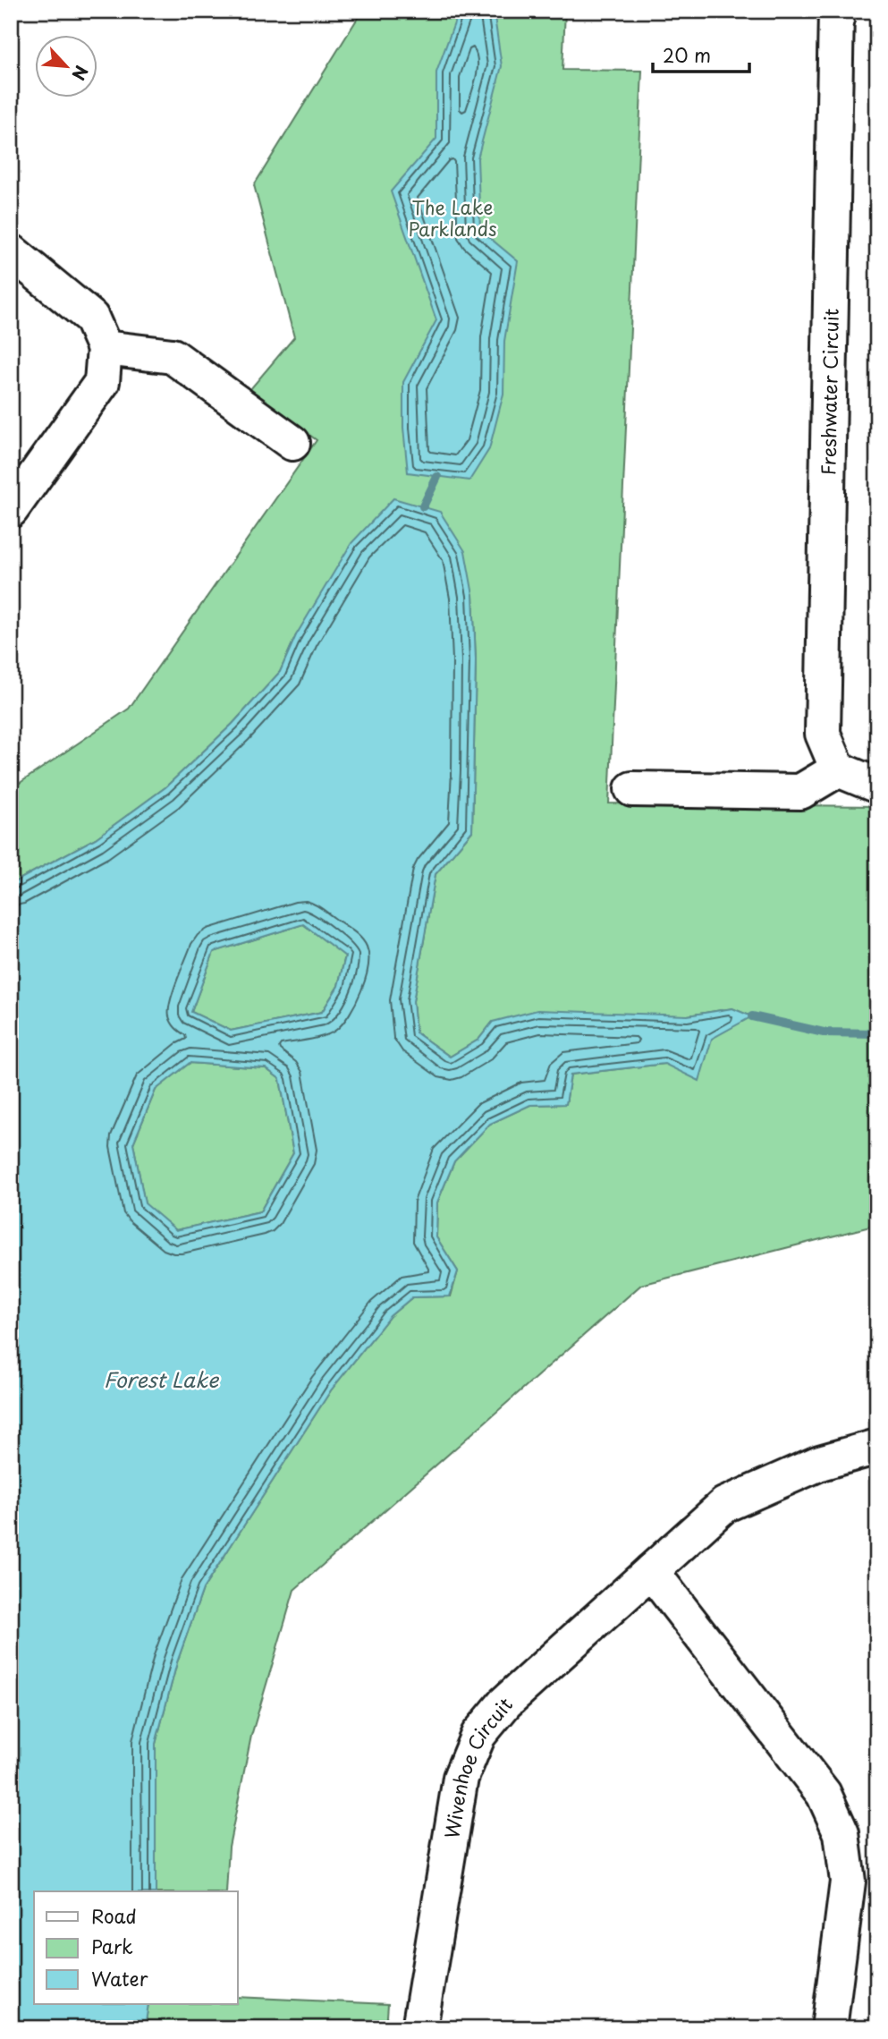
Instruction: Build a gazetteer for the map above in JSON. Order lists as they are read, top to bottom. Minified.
{"streets":{"street":["Freshwater Circuit","Wivenhoe Circuit"]},"water":["Forest Lake"],"parks":["The Lake Parklands"],"legend":["Road","Park","Water"],"scale_bar":"20 m","north":"bottom right"}
